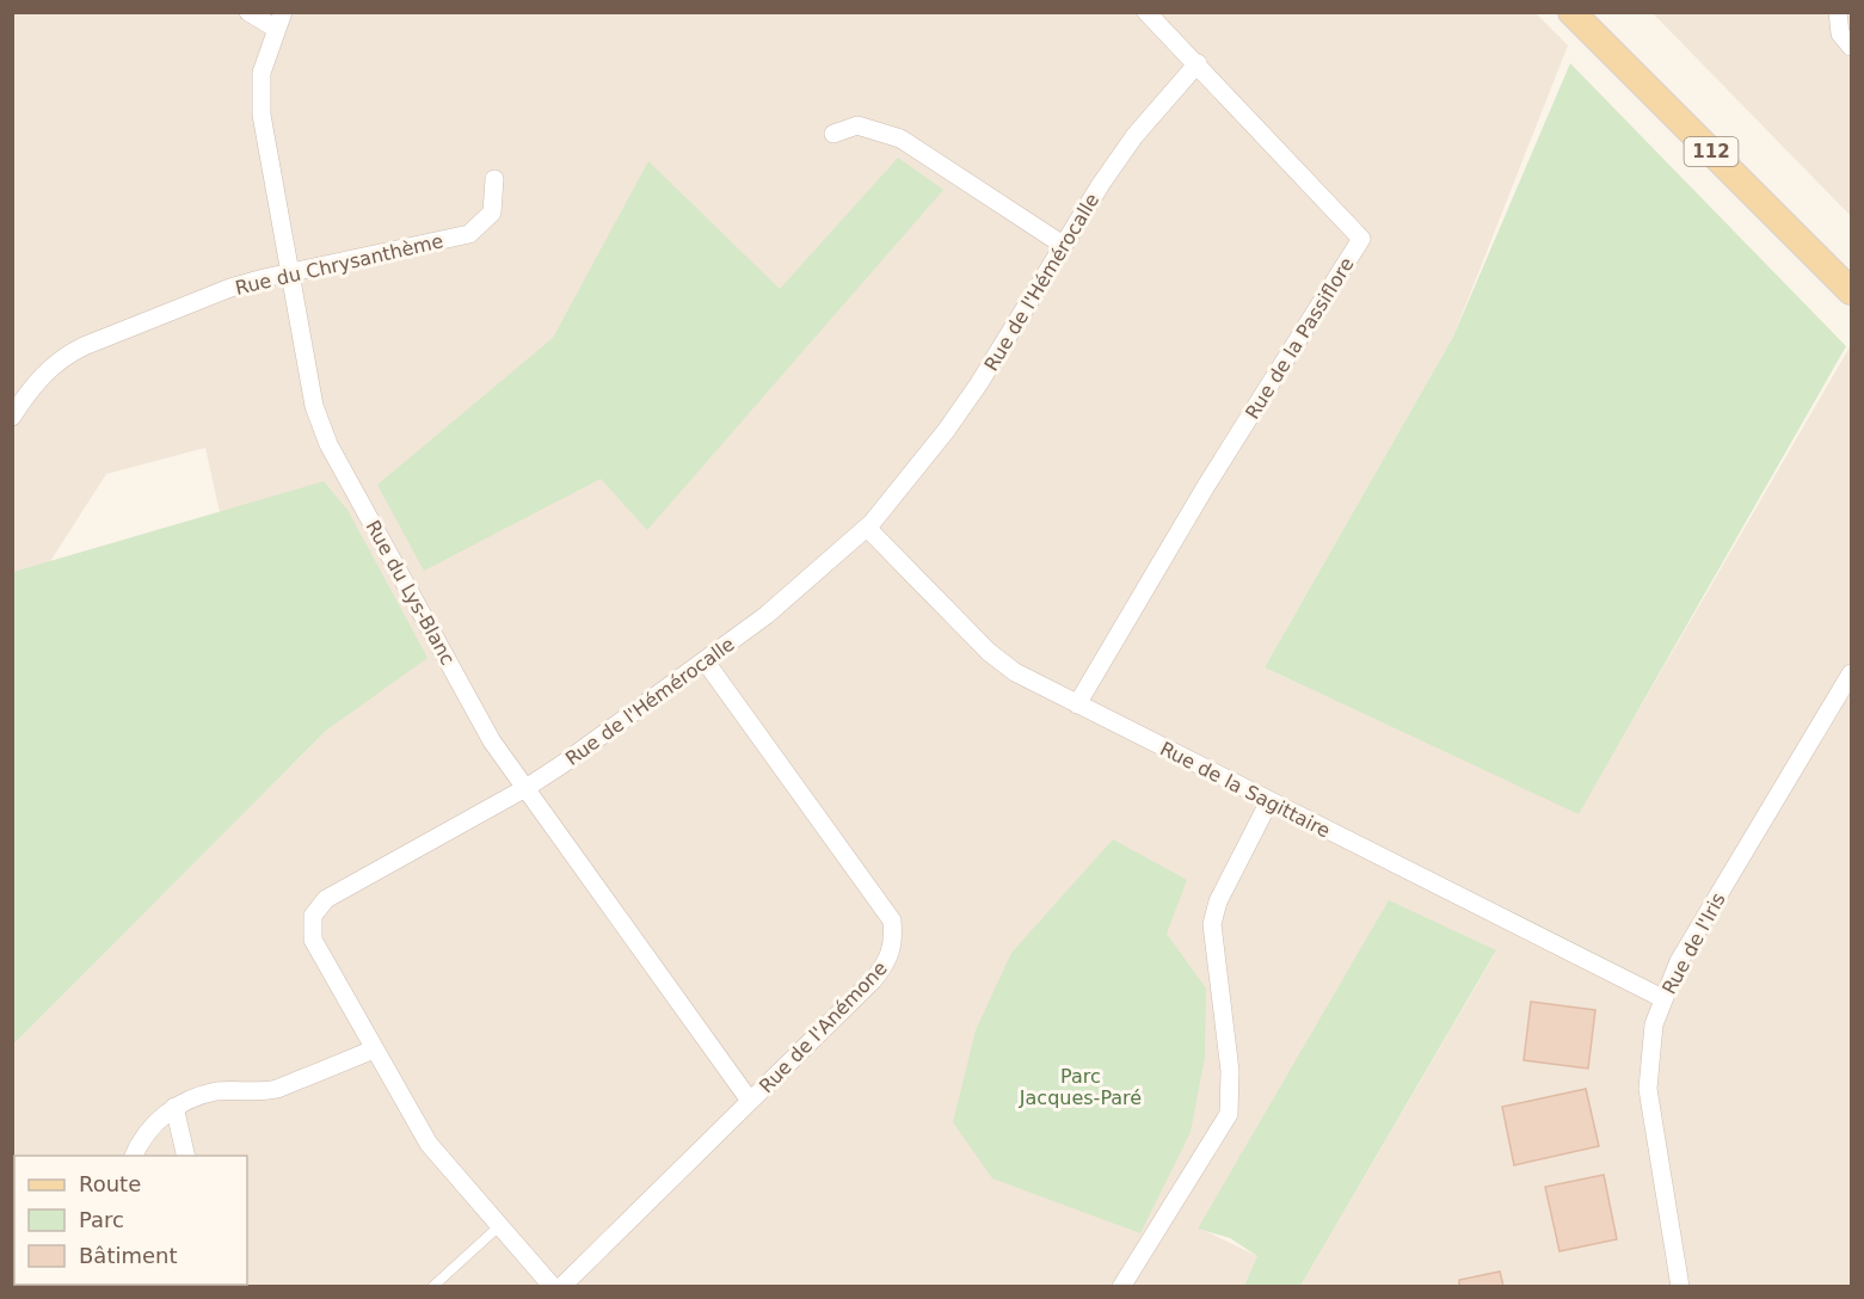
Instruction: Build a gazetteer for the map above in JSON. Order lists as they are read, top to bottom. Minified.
{"streets":{"main road":["112"],"street":["Rue du Chrysanthème","Rue de l'Hémérocalle","Rue de la Passiflore","Rue du Lys-Blanc","Rue de la Sagittaire","Rue de l'Iris","Rue de l'Anémone"]},"crossings":[["Rue du Chrysanthème","Rue du Lys-Blanc"],["Rue de l'Hémérocalle","Rue de la Passiflore"],["Rue de l'Hémérocalle","Rue du Lys-Blanc"],["Rue de l'Hémérocalle","Rue de la Sagittaire"],["Rue de l'Hémérocalle","Rue de l'Anémone"],["Rue de la Passiflore","Rue de la Sagittaire"],["Rue du Lys-Blanc","Rue de l'Anémone"],["Rue de la Sagittaire","Rue de l'Iris"]],"parks":["Parc Jacques-Paré"],"legend":["Route","Parc","Bâtiment"]}
